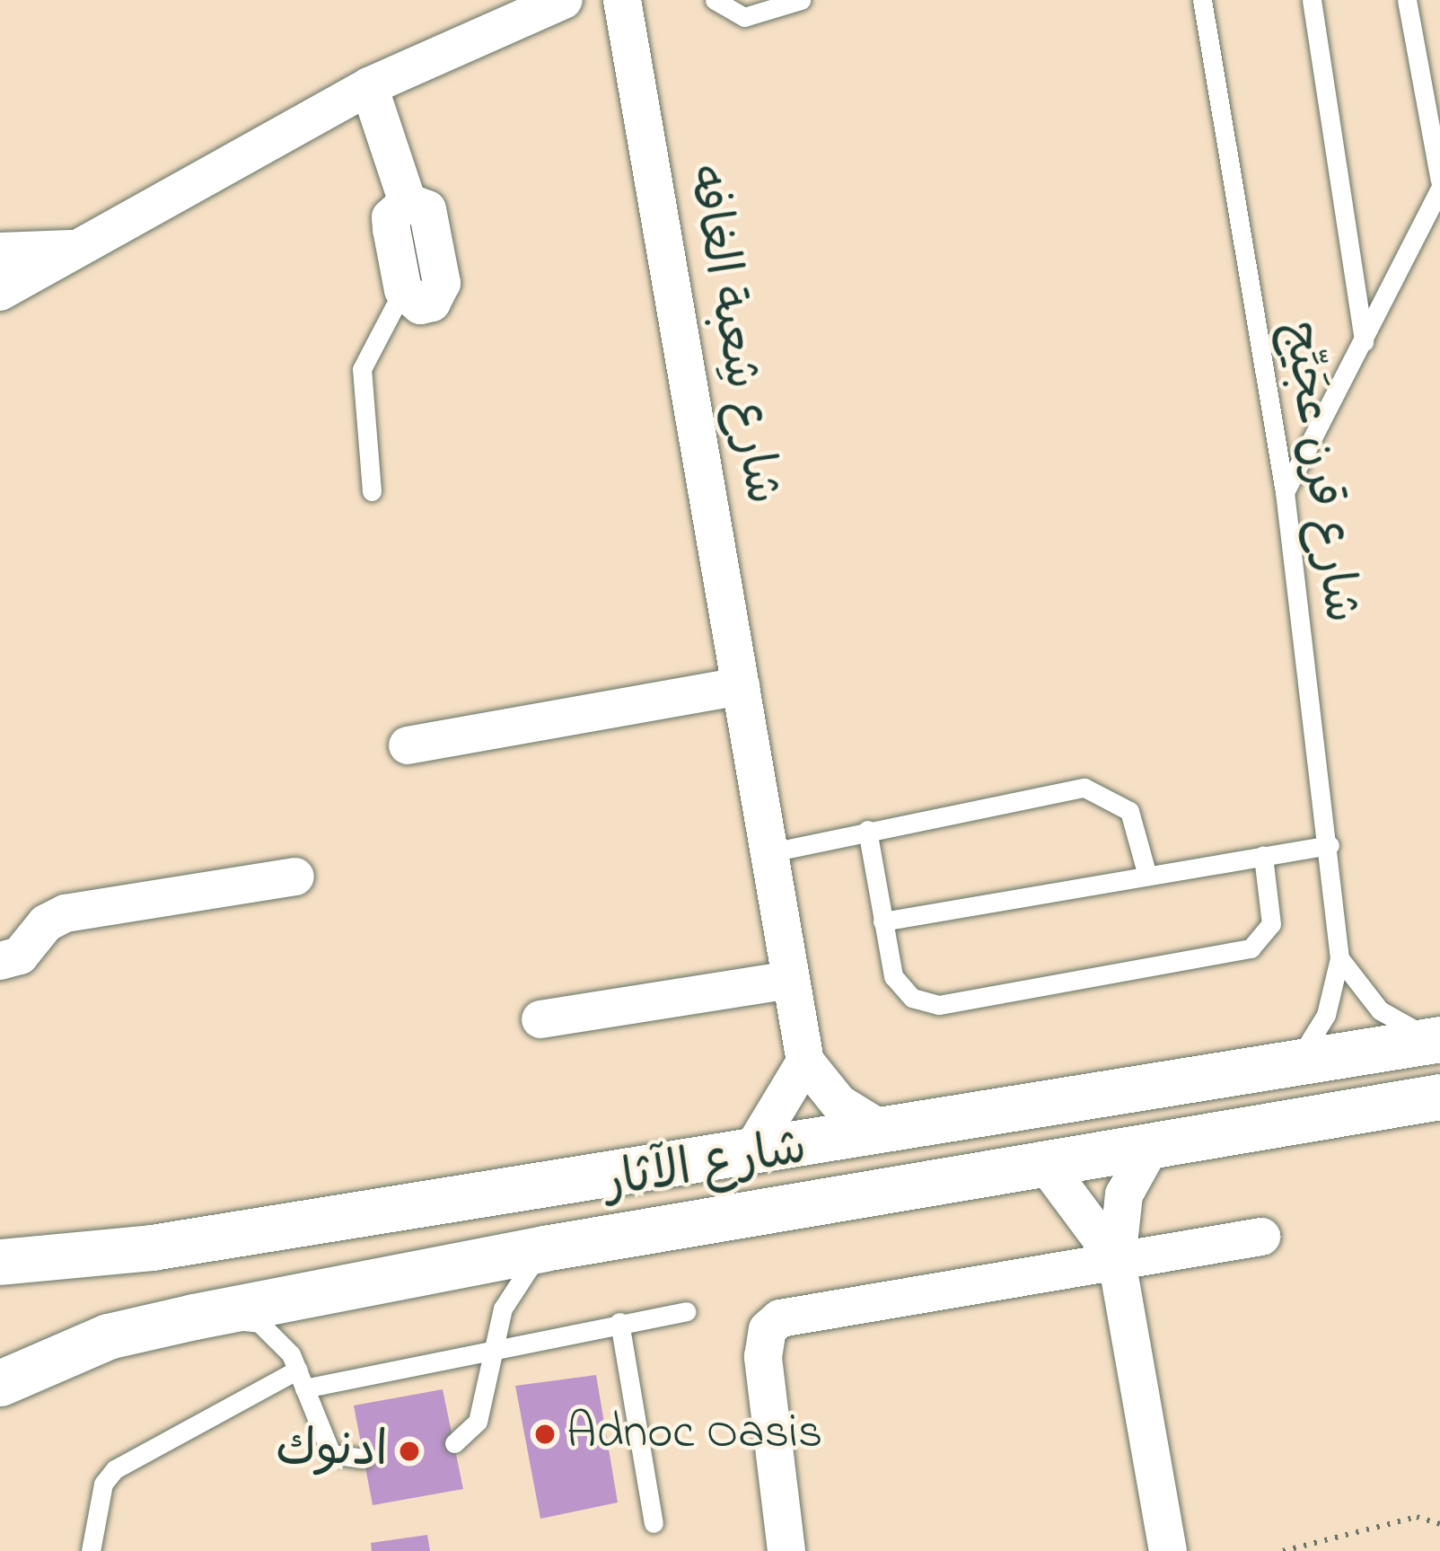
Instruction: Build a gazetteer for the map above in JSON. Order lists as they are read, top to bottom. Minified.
{"streets":{"street":["شارع شِعبة الغافه","شارع الآثار"],"lane":["شارع قرن عجَيِّج"]},"crossings":[["شارع شِعبة الغافه","شارع الآثار"],["شارع قرن عجَيِّج","شارع الآثار"]],"places":["Adnoc Oasis","ادنوك"]}
